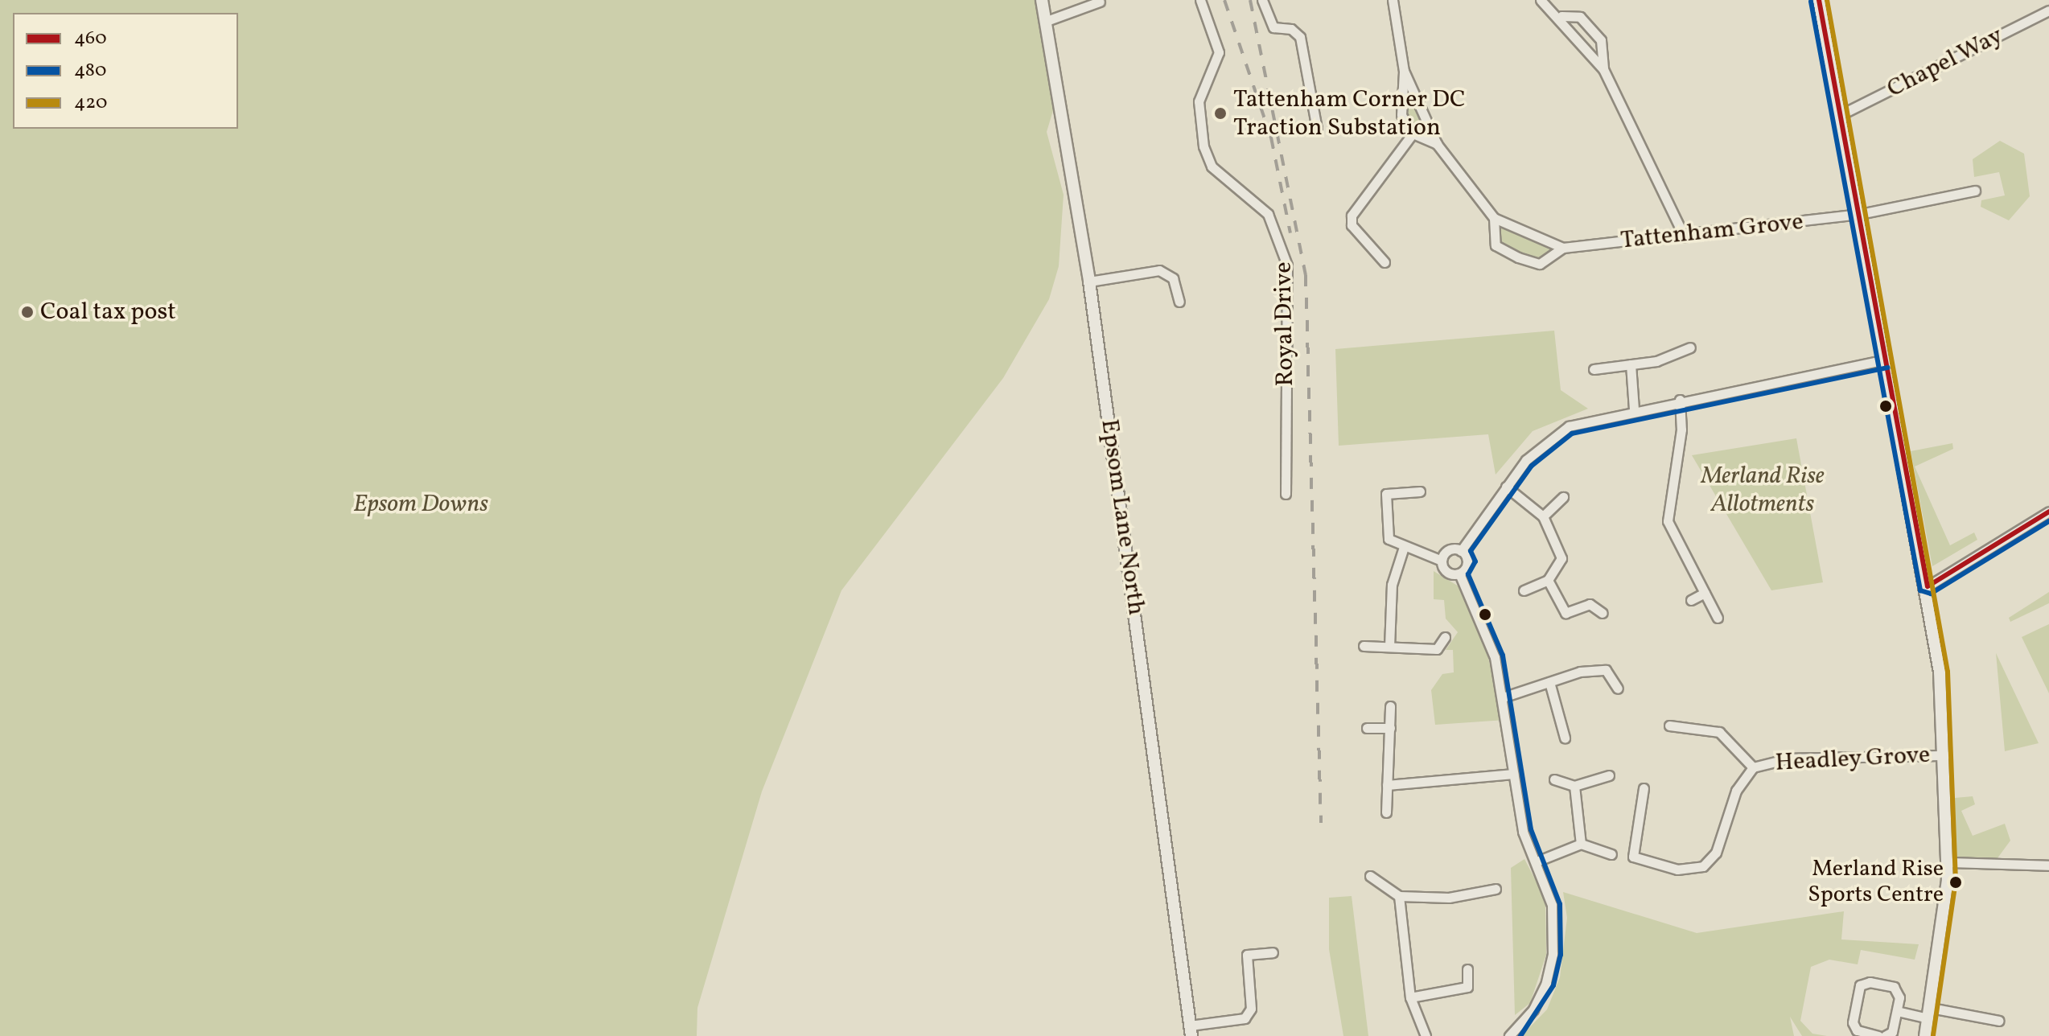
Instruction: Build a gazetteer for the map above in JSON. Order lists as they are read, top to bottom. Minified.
{"streets":{"street":["Chapel Way","Tattenham Grove","Royal Drive","Epsom Lane North","Headley Grove"]},"parks":["Merland Rise Allotments","Epsom Downs"],"places":["Tattenham Corner DC Traction Substation","Coal tax post","Merland Rise Sports Centre"],"lines":["transit line 460","transit line 420","transit line 480"],"legend":["460","480","420"]}
